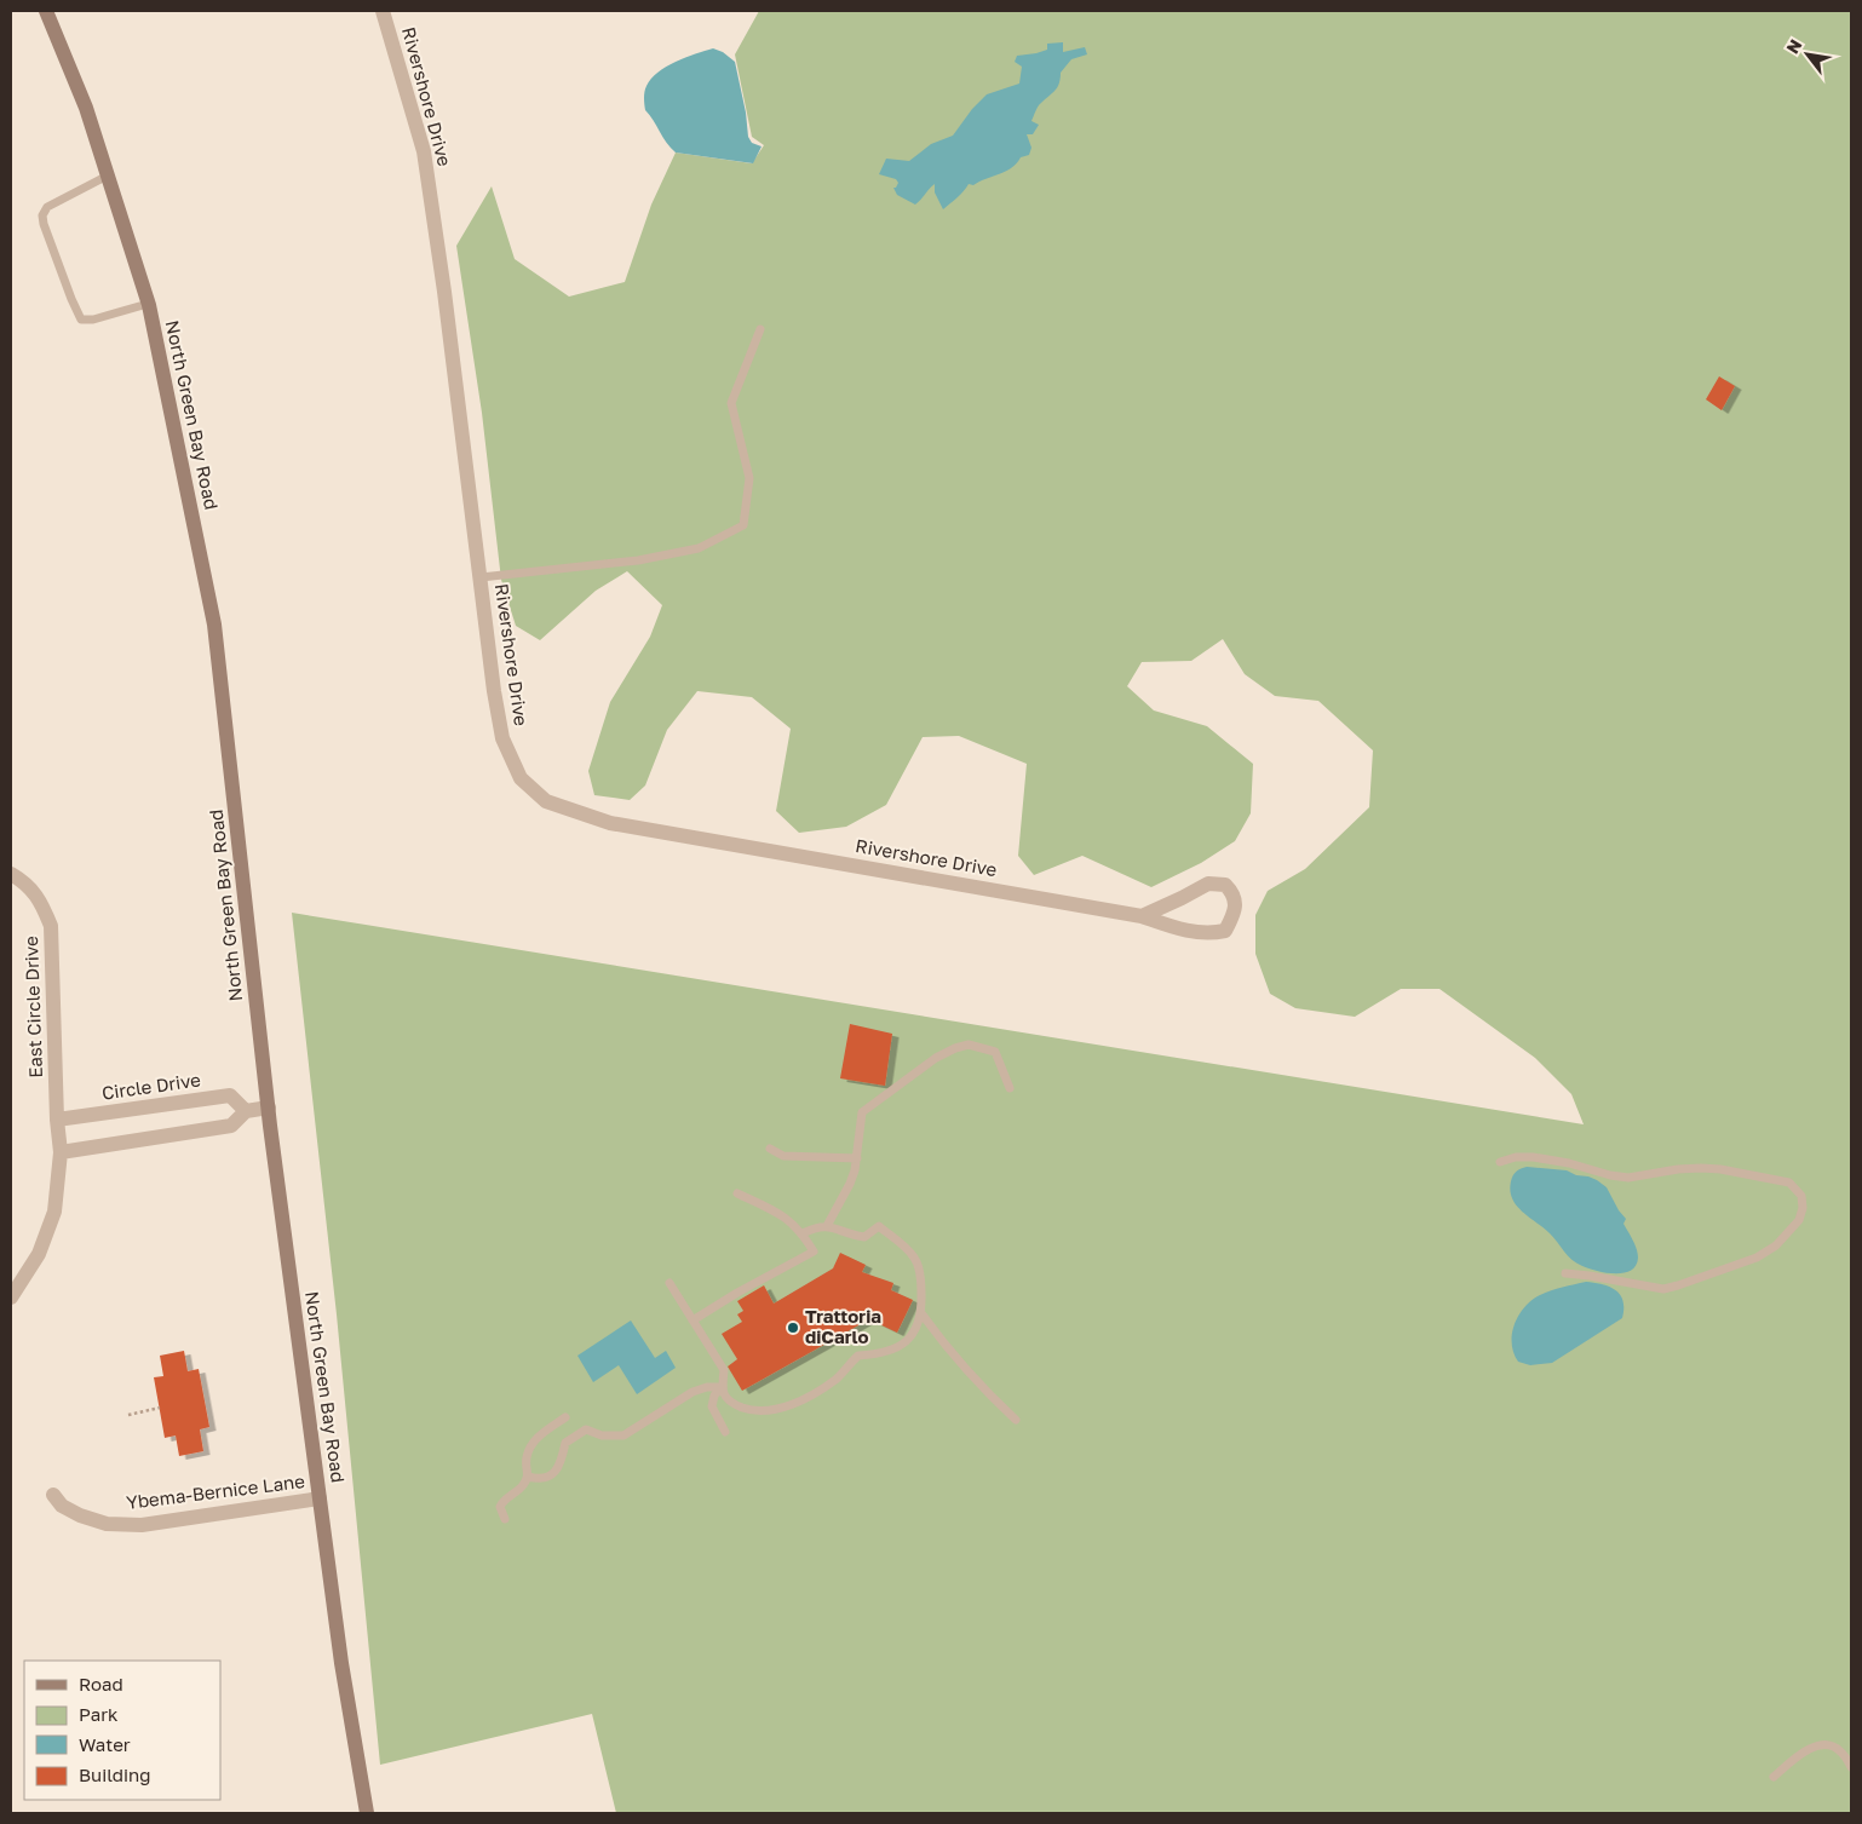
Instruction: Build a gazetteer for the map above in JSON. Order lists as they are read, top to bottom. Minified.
{"streets":{"street":["Rivershore Drive","North Green Bay Road","East Circle Drive","Circle Drive","Ybema-Bernice Lane"]},"crossings":[["North Green Bay Road","Ybema-Bernice Lane"],["East Circle Drive","Circle Drive"]],"places":["Trattoria diCarlo"],"legend":["Road","Park","Water","Building"],"north":"top left"}
